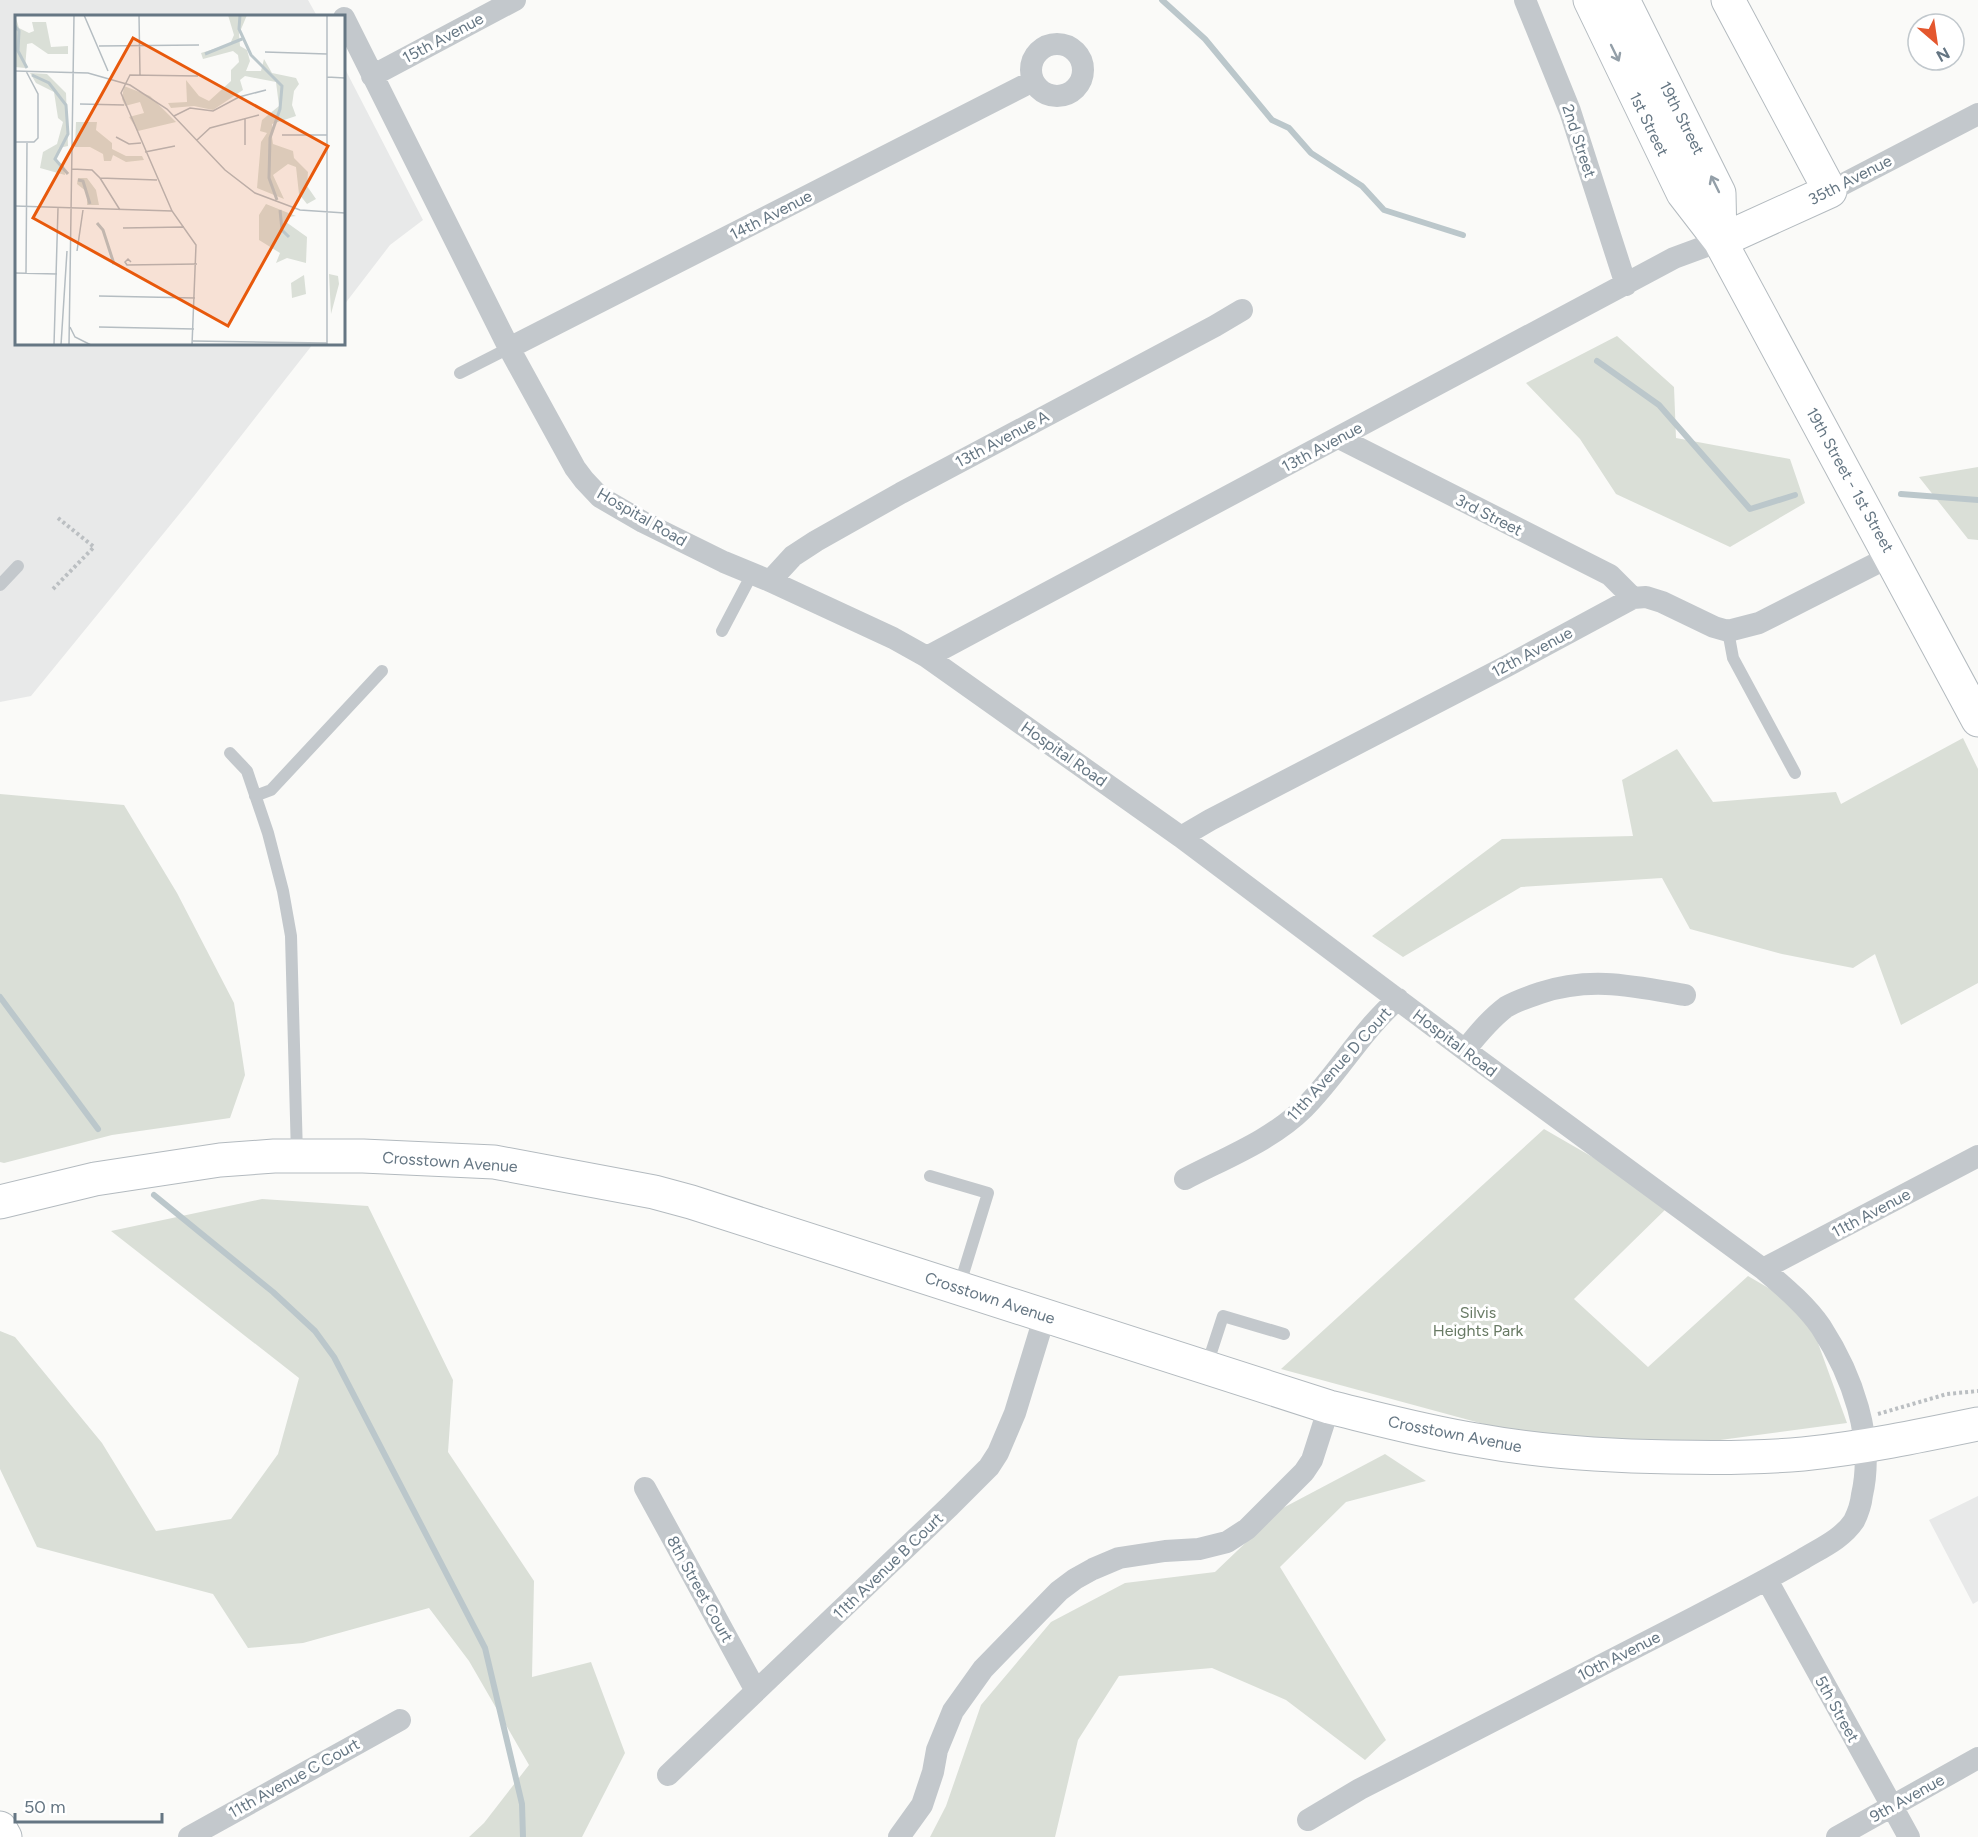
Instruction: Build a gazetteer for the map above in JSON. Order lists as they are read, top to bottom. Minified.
{"streets":{"street":["15th Avenue","19th Street","1st Street","2nd Street","35th Avenue","14th Avenue","13th Avenue A","13th Avenue","19th Street - 1st Street","3rd Street","Hospital Road","12th Avenue","11th Avenue D Court","Crosstown Avenue","11th Avenue","11th Avenue B Court","8th Street Court","10th Avenue","5th Street","11th Avenue C Court","9th Avenue"]},"crossings":[["15th Avenue","Hospital Road"],["19th Street","1st Street"],["19th Street","35th Avenue"],["19th Street","13th Avenue"],["19th Street","19th Street - 1st Street"],["1st Street","35th Avenue"],["1st Street","13th Avenue"],["1st Street","19th Street - 1st Street"],["2nd Street","13th Avenue"],["35th Avenue","13th Avenue"],["35th Avenue","19th Street - 1st Street"],["14th Avenue","Hospital Road"],["13th Avenue A","Hospital Road"],["13th Avenue","19th Street - 1st Street"],["13th Avenue","3rd Street"],["13th Avenue","Hospital Road"],["3rd Street","12th Avenue"],["Hospital Road","12th Avenue"],["Hospital Road","11th Avenue D Court"],["Hospital Road","Crosstown Avenue"],["Hospital Road","11th Avenue"],["Hospital Road","10th Avenue"],["Crosstown Avenue","11th Avenue B Court"],["Crosstown Avenue","10th Avenue"],["11th Avenue B Court","8th Street Court"],["10th Avenue","5th Street"],["5th Street","9th Avenue"]],"parks":["Silvis Heights Park"],"scale_bar":"50 m","north":"bottom right"}
